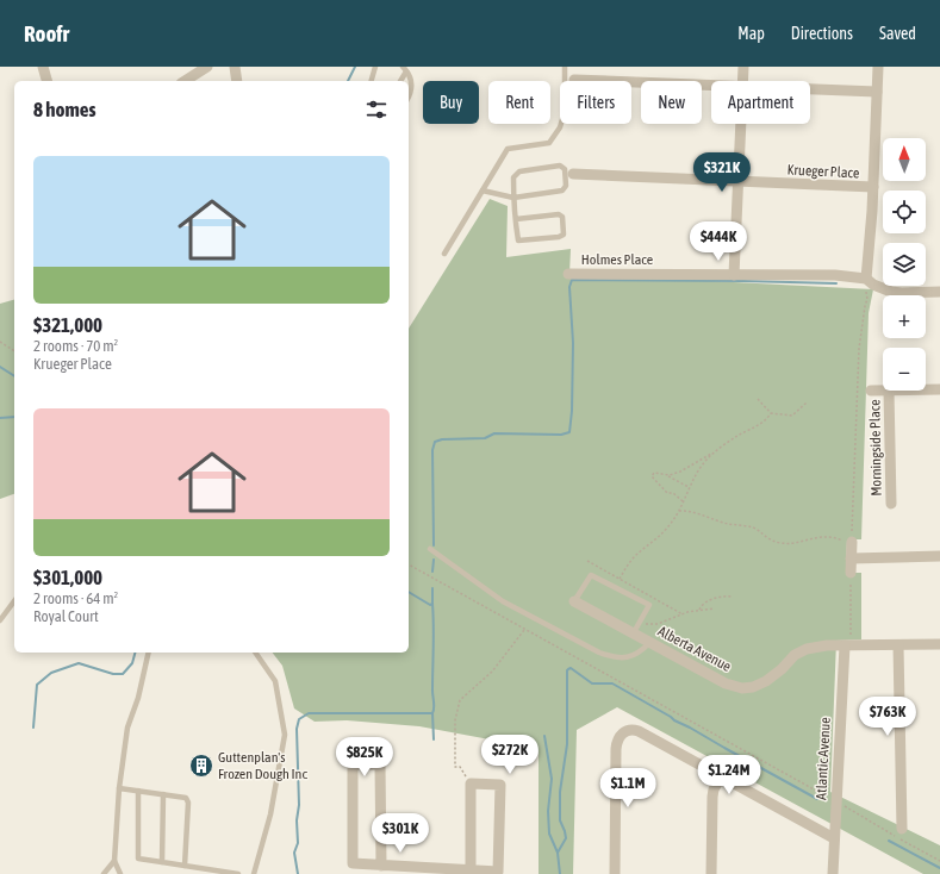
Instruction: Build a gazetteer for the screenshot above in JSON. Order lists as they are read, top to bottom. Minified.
{"streets":{"street":["Krueger Place","Holmes Place","Morningside Place","Alberta Avenue","Atlantic Avenue"]},"crossings":[["Alberta Avenue","Atlantic Avenue"]],"places":{"building":["Guttenplan's Frozen Dough Inc"]},"north":"top","page":{"header":"Roofr","nav":["Map","Directions","Saved"],"chip":["Buy","Rent","Filters","New","Apartment"],"heading":"8 homes","map_buttons":["+","−"],"list":[{"name":"$321,000","note":"2 rooms · 70 m² · Krueger Place"},{"name":"$301,000","note":"2 rooms · 64 m² · Royal Court"}],"price":["$321K","$444K","$763K","$272K","$825K","$1.24M","$1.1M","$301K"]}}
